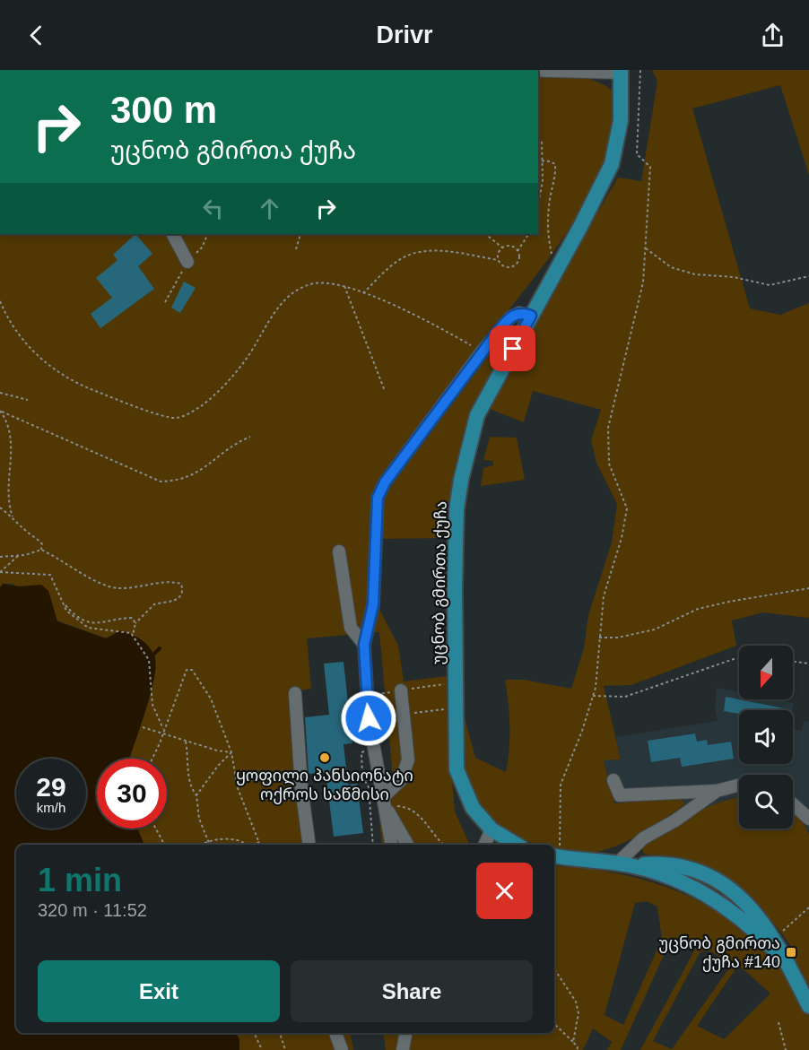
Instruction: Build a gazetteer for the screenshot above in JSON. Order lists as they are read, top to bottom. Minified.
{"streets":{"main road":["უცნობ გმირთა ქუჩა"]},"places":{"other":["ყოფილი პანსიონატი ოქროს საწმისი"],"transit":["უცნობ გმირთა ქუჩა #140"]},"north":"bottom","page":{"header":"Drivr","turn":["300 m","უცნობ გმირთა ქუჩა"],"speed":"29 km/h","limit":"30","heading":["1 min","320 m · 11:52"],"buttons":["Exit","Share"]}}
